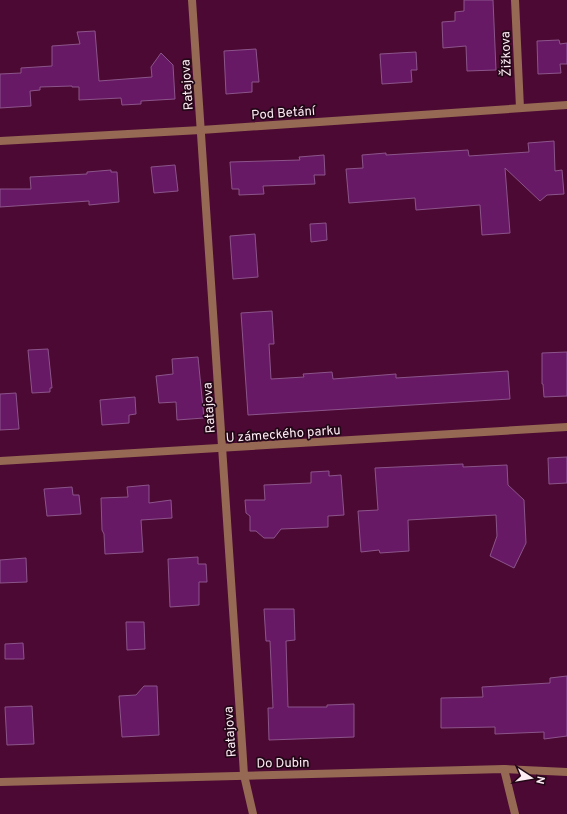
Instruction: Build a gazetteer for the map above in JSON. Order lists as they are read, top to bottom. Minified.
{"streets":{"street":["Žižkova","Ratajova","Pod Betání","U zámeckého parku","Do Dubin"]},"crossings":[["Žižkova","Pod Betání"],["Ratajova","Pod Betání"],["Ratajova","U zámeckého parku"],["Ratajova","Do Dubin"]],"north":"right"}
